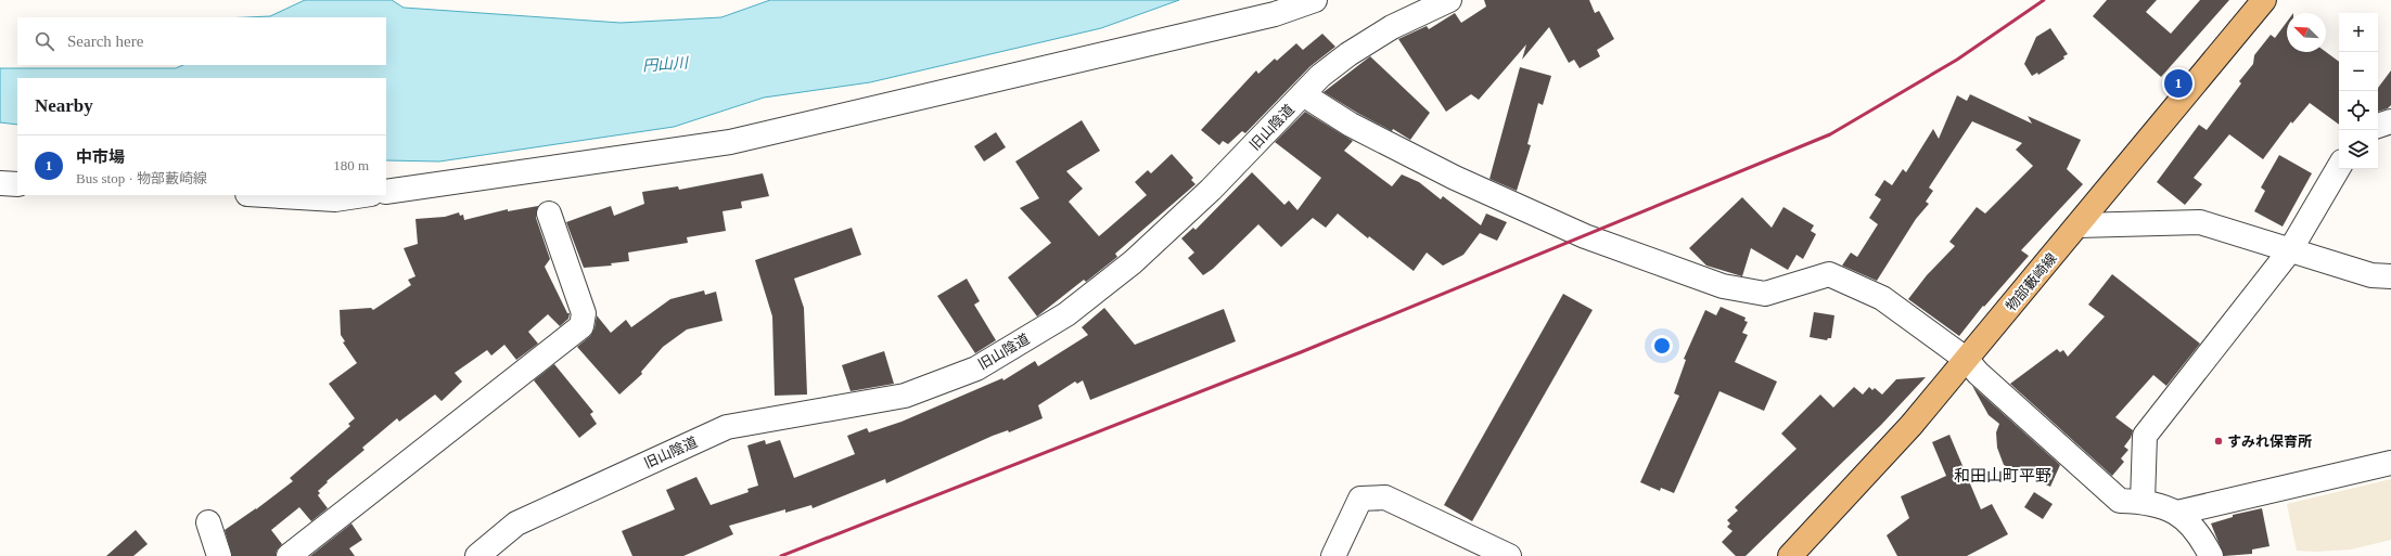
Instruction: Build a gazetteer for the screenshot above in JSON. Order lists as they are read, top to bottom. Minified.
{"streets":{"main road":["物部藪崎線"],"street":["旧山陰道"]},"districts":["和田山町平野"],"water":["円山川"],"places":["すみれ保育所"],"north":"top left","page":{"map_buttons":["+","−"],"search":"Search here","pins":"1","heading":"Nearby","list":[{"mark":"1","name":"中市場","note":"Bus stop · 物部藪崎線","value":"180 m"}]}}
